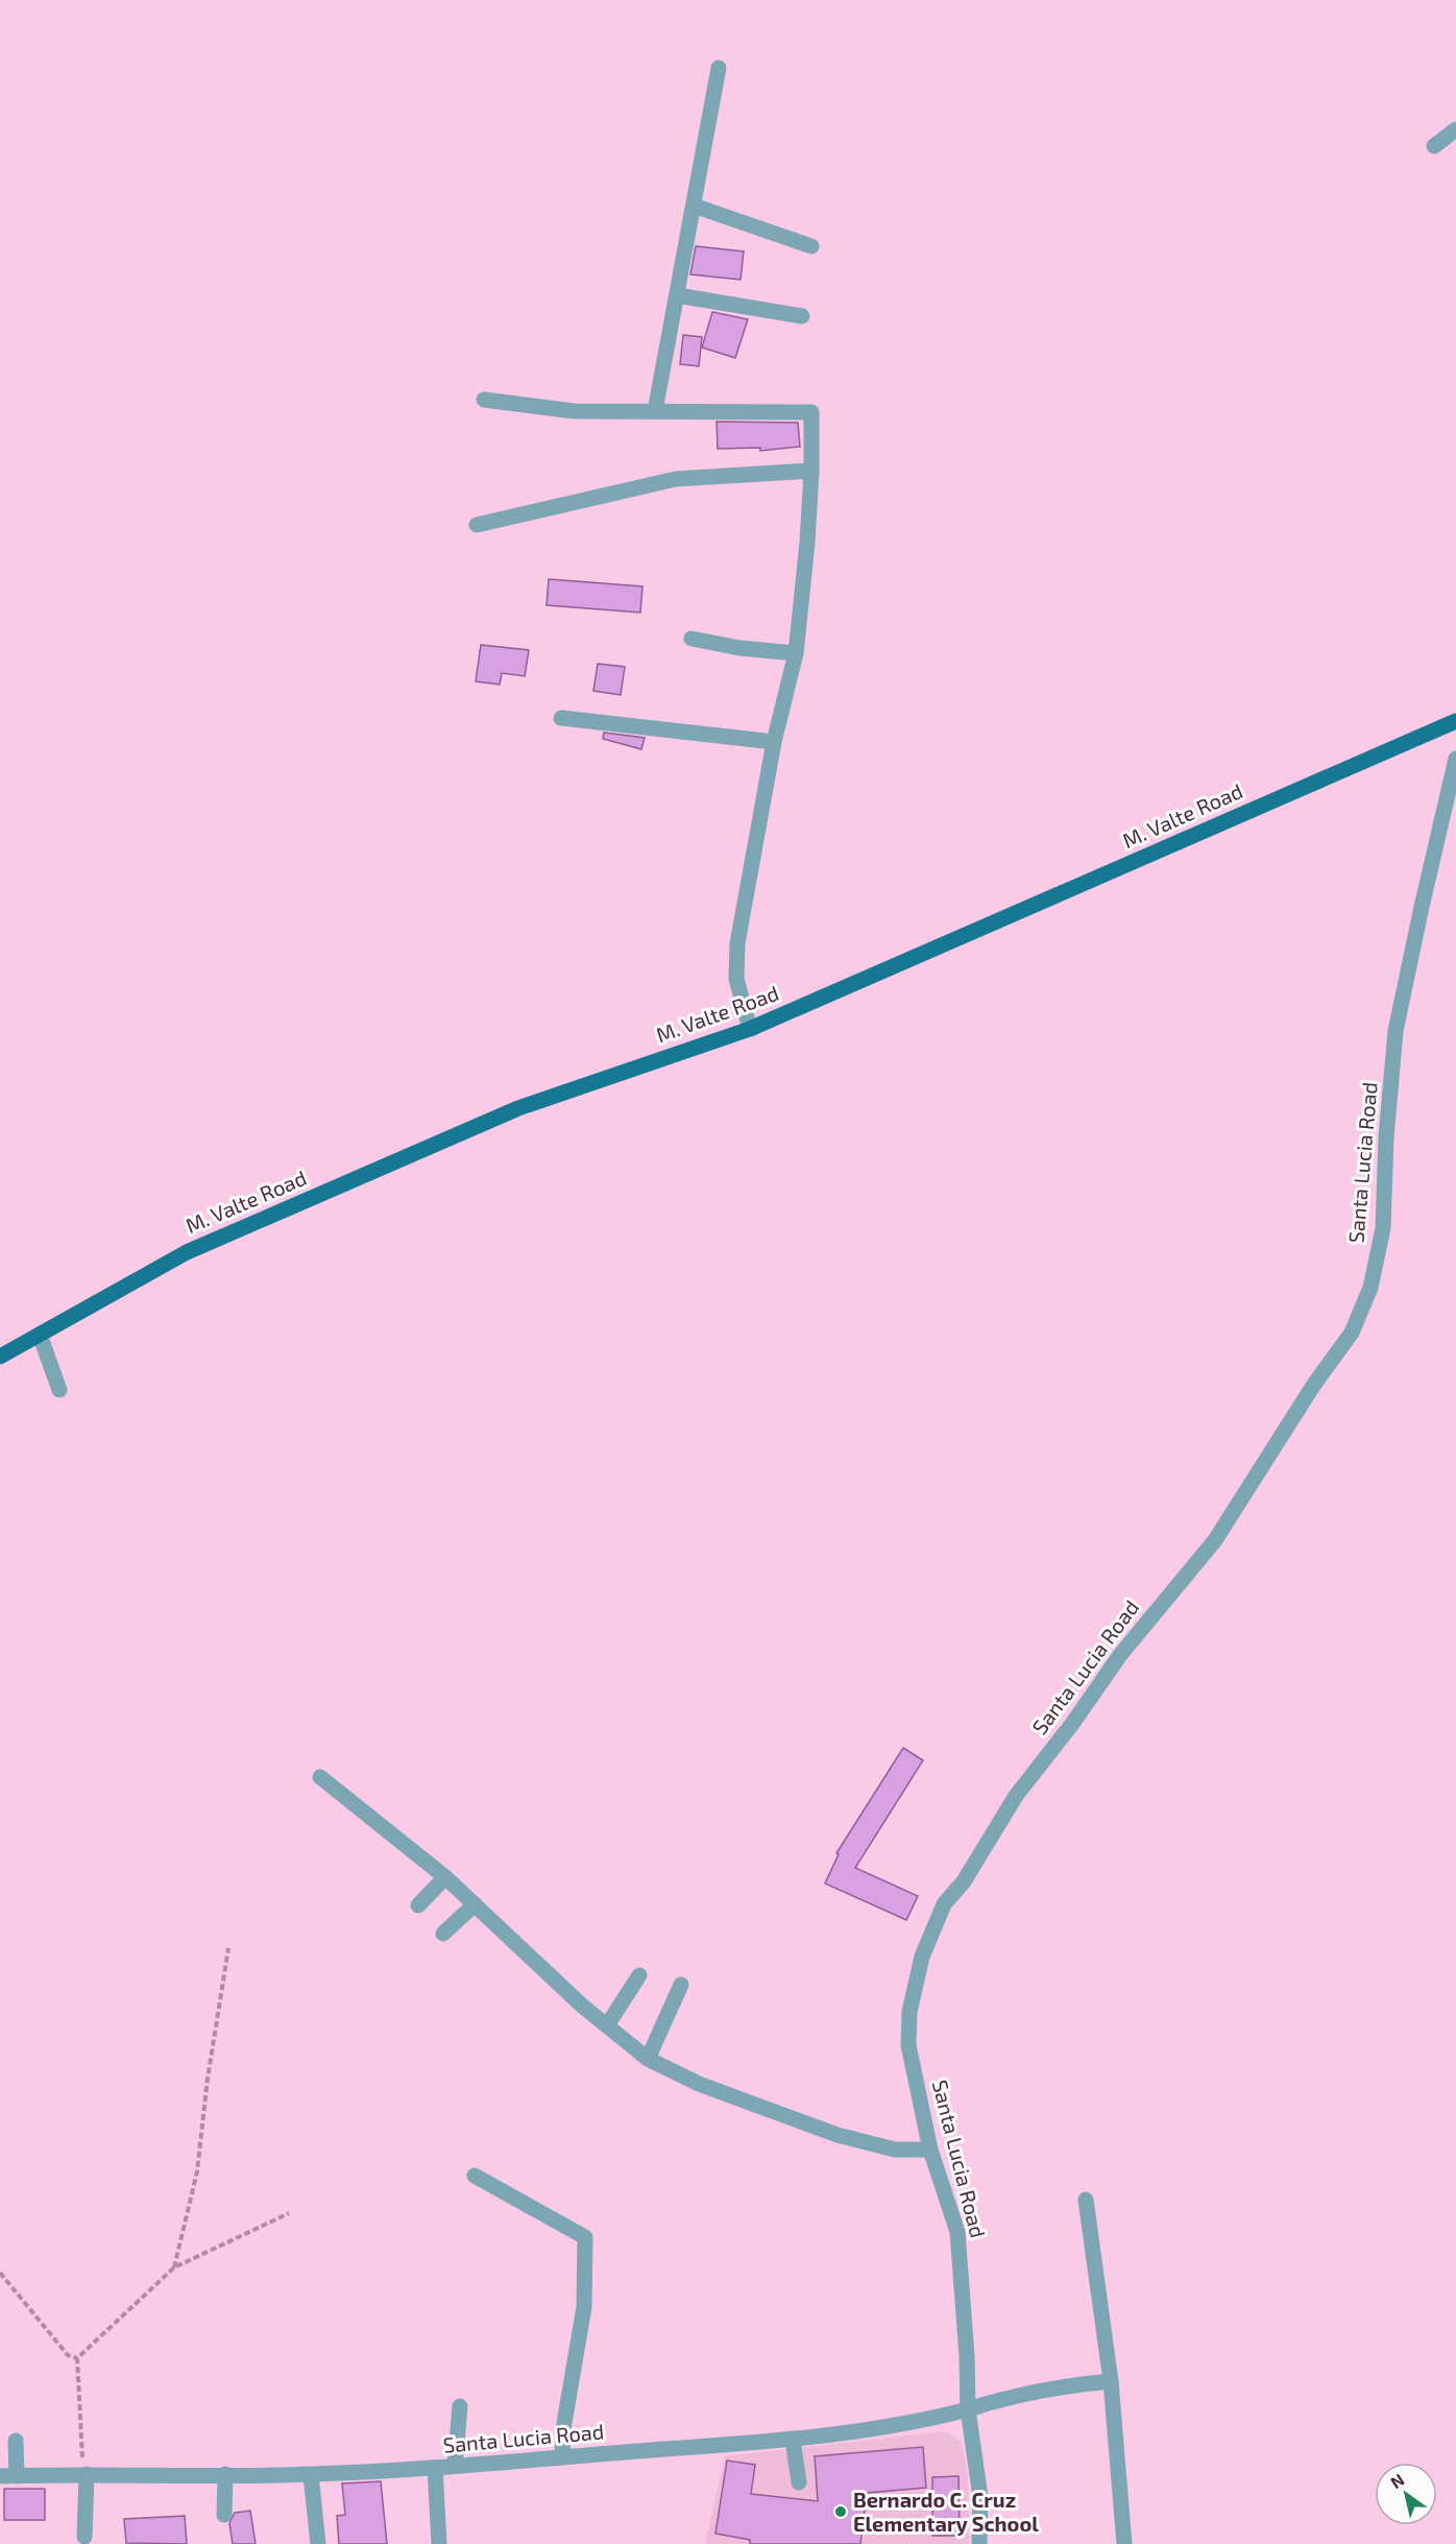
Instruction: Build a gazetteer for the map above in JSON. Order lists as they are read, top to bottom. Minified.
{"streets":{"main road":["M. Valte Road"],"street":["Santa Lucia Road"]},"places":["Bernardo C. Cruz Elementary School"],"north":"top left"}
